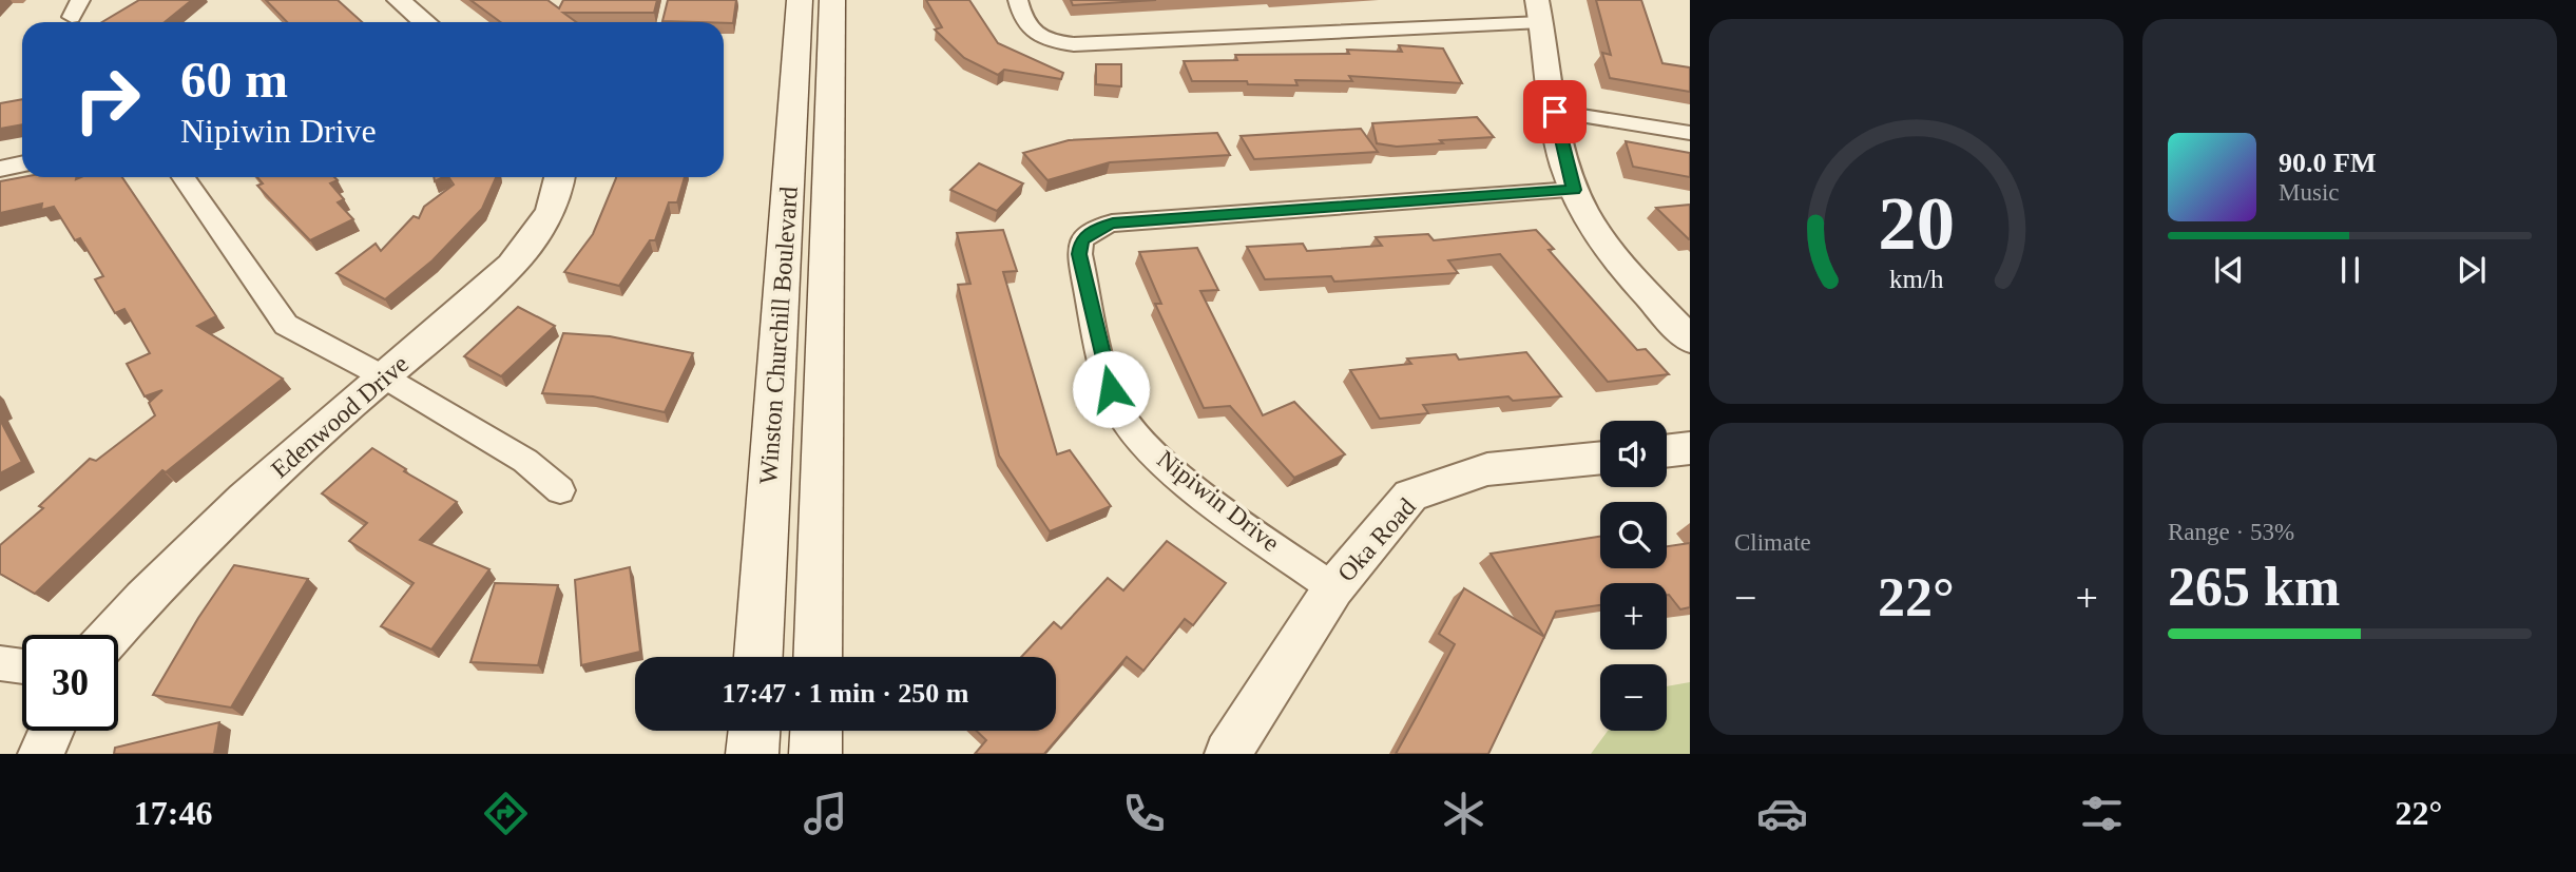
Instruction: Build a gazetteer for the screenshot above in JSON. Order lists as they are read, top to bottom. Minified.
{"streets":{"main road":["Winston Churchill Boulevard"],"street":["Edenwood Drive","Nipiwin Drive","Oka Road"]},"crossings":[["Nipiwin Drive","Oka Road"]],"page":{"turn":["60 m","Nipiwin Drive"],"song":["90.0 FM","Music"],"map_buttons":["+","−"],"tile":["Climate",["Range · 53%","265 km"]],"heat":["−","22°","+"],"limit":"30","trip":"17:47 · 1 min · 250 m","tabs":["17:46","22°"],"gauge":["20","km/h"]}}
